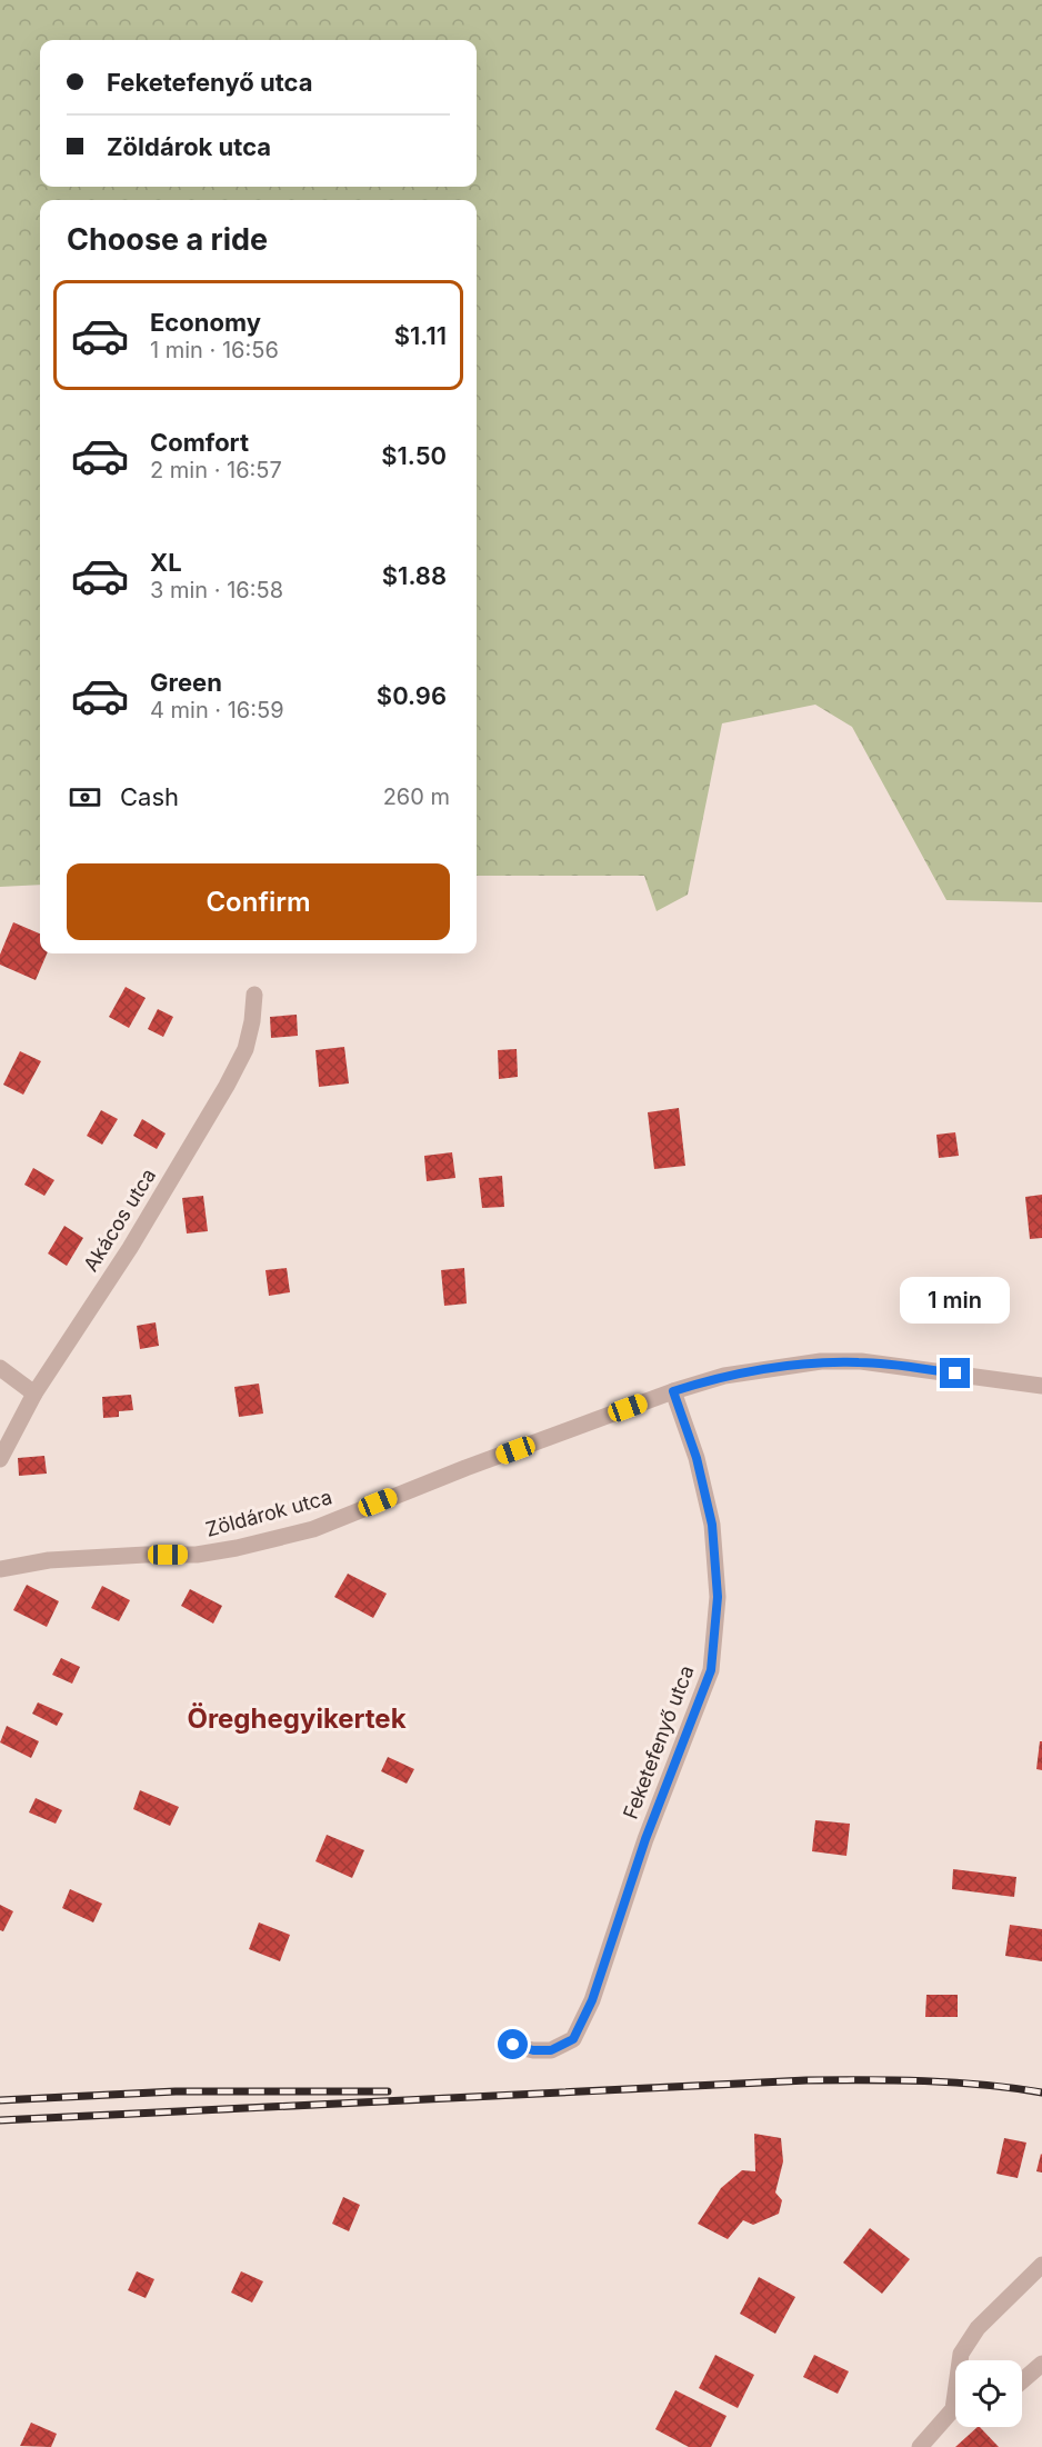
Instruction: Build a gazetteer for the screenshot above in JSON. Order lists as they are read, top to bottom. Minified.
{"streets":{"street":["Akácos utca","Zöldárok utca","Feketefenyő utca"]},"crossings":[["Zöldárok utca","Feketefenyő utca"]],"districts":["Öreghegyikertek"],"page":{"banner":["Feketefenyő utca","Zöldárok utca"],"heading":"Choose a ride","list":[{"name":"Economy","note":"1 min · 16:56","value":"$1.11"},{"name":"Comfort","note":"2 min · 16:57","value":"$1.50"},{"name":"XL","note":"3 min · 16:58","value":"$1.88"},{"name":"Green","note":"4 min · 16:59","value":"$0.96"}],"pay":["Cash","260 m"],"buttons":"Confirm","bubble":"1 min"}}
